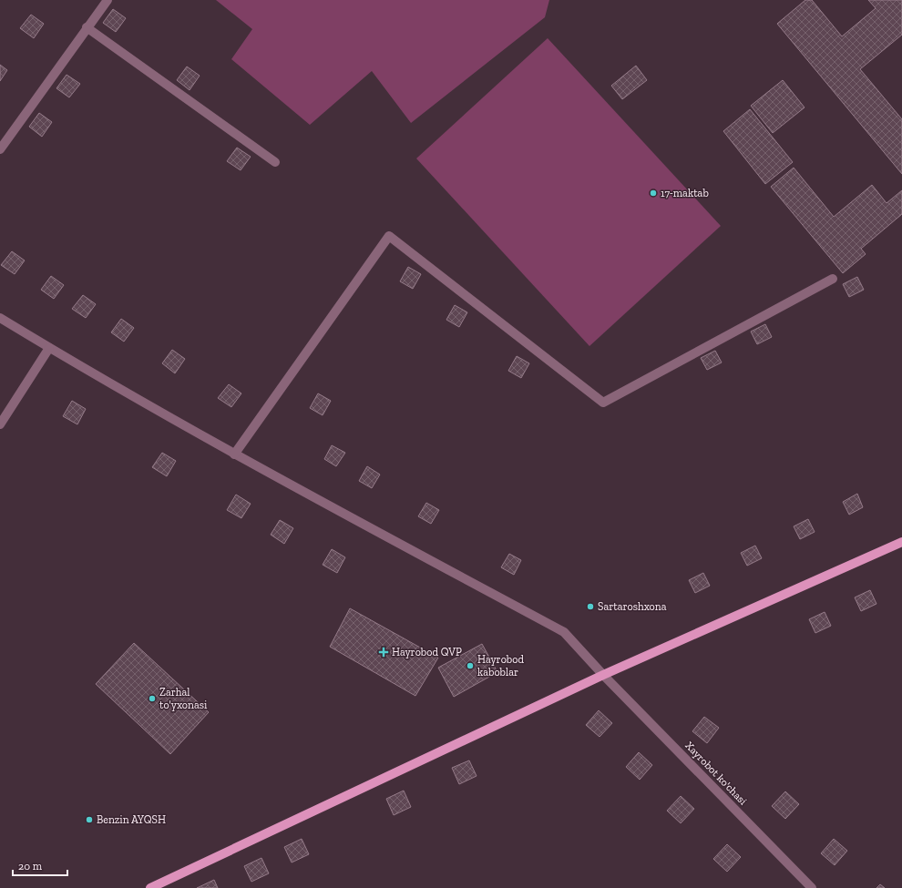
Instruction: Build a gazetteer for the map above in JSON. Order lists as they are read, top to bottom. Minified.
{"streets":{"street":["Xayrobot ko'chasi"]},"places":{"other":["17-maktab","Sartaroshxona","Hayrobod kaboblar","Zarhal to'yxonasi","Benzin AYQSH"],"health":["Hayrobod QVP"]},"scale_bar":"20 m"}
